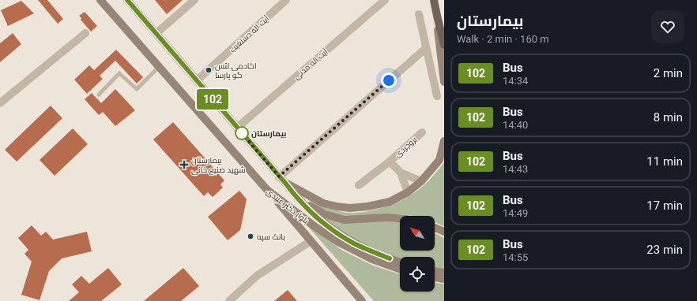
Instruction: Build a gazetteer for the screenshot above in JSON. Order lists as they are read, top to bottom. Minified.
{"streets":{"main road":["بلوار دکتر عبیدی"],"street":["آیت اله دستغیب","آیت اله مدنی","بروجردی"]},"crossings":[["آیت اله دستغیب","بلوار دکتر عبیدی"],["آیت اله مدنی","بلوار دکتر عبیدی"]],"places":{"other":["اکادمی لتس گو پارسا","بیمارستان","بانک سپه"],"health":["بیمارستان شهید صنیع خانی"]},"lines":["bus line 102"],"north":"top left","page":{"on_map":"102","heading":["بیمارستان","Walk · 2 min · 160 m"],"list":[{"mark":"102","name":"Bus","note":"14:34","value":"2 min"},{"mark":"102","name":"Bus","note":"14:40","value":"8 min"},{"mark":"102","name":"Bus","note":"14:43","value":"11 min"},{"mark":"102","name":"Bus","note":"14:49","value":"17 min"},{"mark":"102","name":"Bus","note":"14:55","value":"23 min"}]}}
